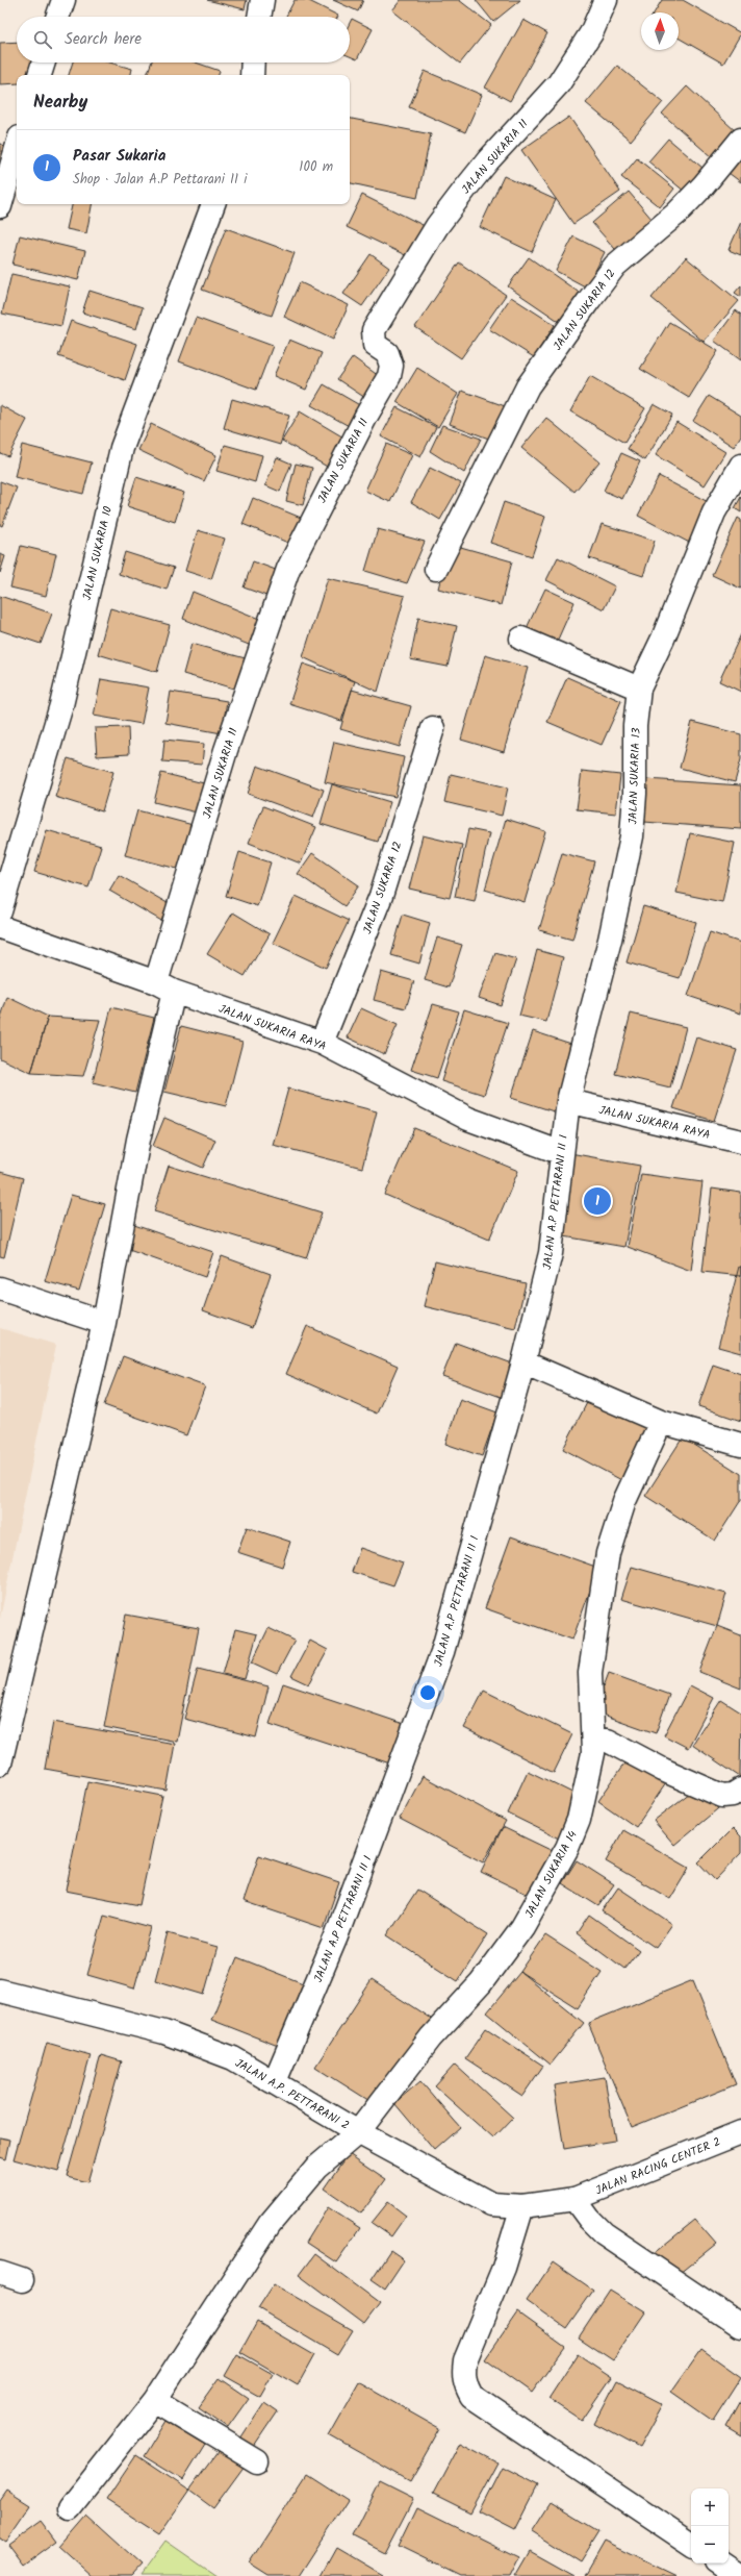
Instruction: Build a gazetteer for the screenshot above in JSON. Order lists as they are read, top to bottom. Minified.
{"streets":{"street":["JALAN SUKARIA 11","JALAN SUKARIA 12","JALAN SUKARIA 10","JALAN SUKARIA 13","JALAN SUKARIA RAYA","JALAN A.P PETTARANI II I","JALAN SUKARIA 14","JALAN A.P. PETTARANI 2","JALAN RACING CENTER 2"]},"crossings":[["JALAN SUKARIA 11","JALAN SUKARIA RAYA"],["JALAN SUKARIA 12","JALAN SUKARIA RAYA"],["JALAN SUKARIA 13","JALAN SUKARIA RAYA"],["JALAN SUKARIA 13","JALAN A.P PETTARANI II I"],["JALAN SUKARIA RAYA","JALAN A.P PETTARANI II I"],["JALAN A.P PETTARANI II I","JALAN A.P. PETTARANI 2"],["JALAN SUKARIA 14","JALAN A.P. PETTARANI 2"],["JALAN A.P. PETTARANI 2","JALAN RACING CENTER 2"]],"north":"top","page":{"search":"Search here","heading":"Nearby","list":[{"mark":"1","name":"Pasar Sukaria","note":"Shop · Jalan A.P Pettarani II i","value":"100 m"}],"pins":"1","map_buttons":["+","−"]}}
